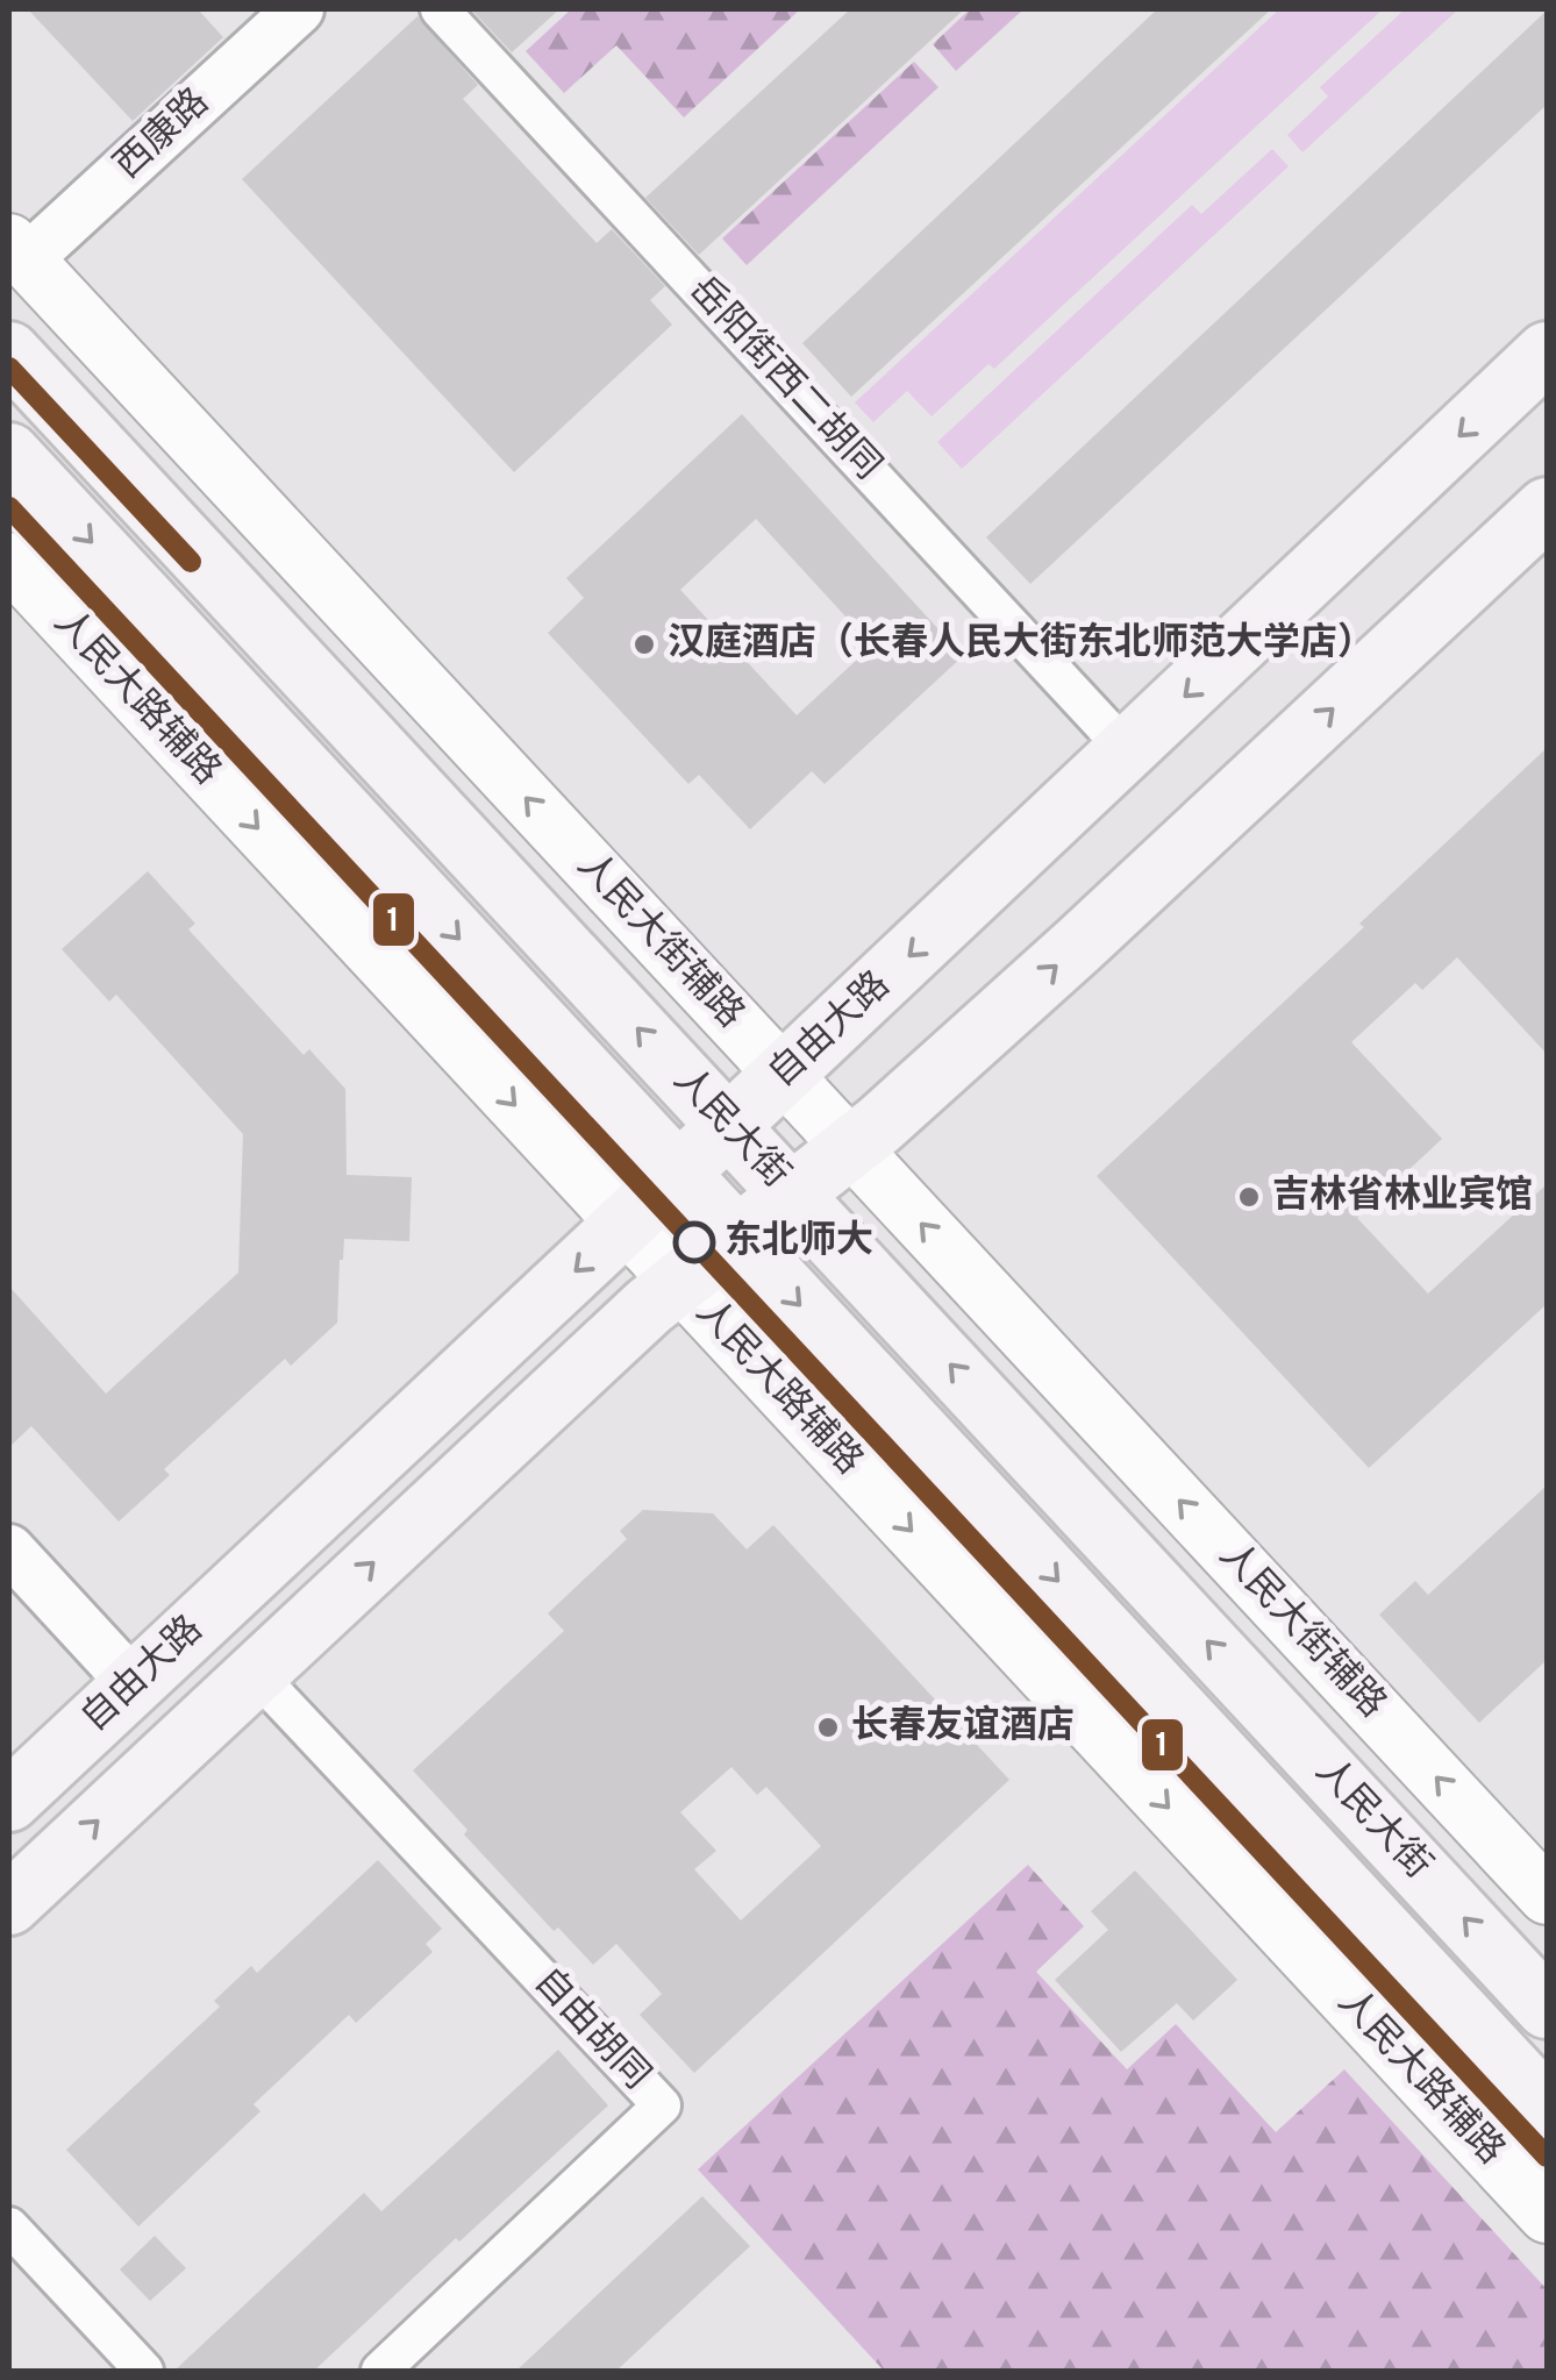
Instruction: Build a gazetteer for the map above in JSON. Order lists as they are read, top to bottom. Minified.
{"streets":{"main road":["人民大路辅路","人民大街辅路","自由大路","人民大街"],"street":["西康路","岳阳街西二胡同","自由胡同"]},"crossings":[["西康路","人民大街辅路"],["岳阳街西二胡同","自由大路"],["人民大路辅路","自由大路"],["人民大街辅路","自由大路"],["自由大路","人民大街"],["自由大路","自由胡同"]],"one_way":["人民大路辅路","人民大街辅路"],"places":["汉庭酒店（长春人民大街东北师范大学店）","吉林省林业宾馆","东北师大","长春友谊酒店"],"lines":["transit line 1"]}
